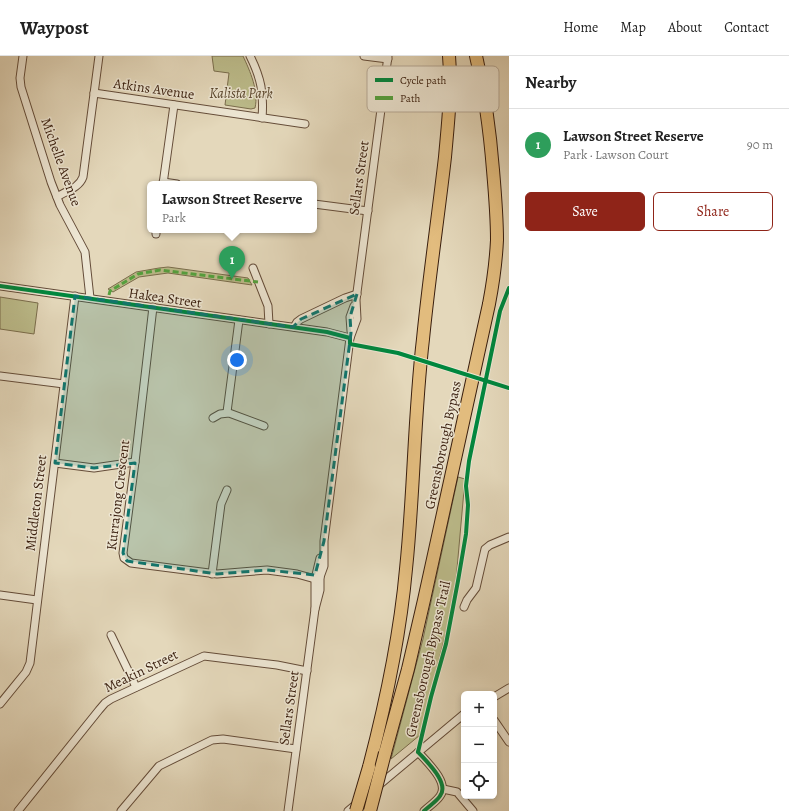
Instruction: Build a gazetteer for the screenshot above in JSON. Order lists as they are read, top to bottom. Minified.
{"streets":{"highway":["Greensborough Bypass"],"street":["Atkins Avenue","Michelle Avenue","Sellars Street","Hakea Street","Kurrajong Crescent","Middleton Street","Meakin Street"],"cycle path":["Greensborough Bypass Trail"]},"crossings":[["Michelle Avenue","Hakea Street"],["Sellars Street","Hakea Street"],["Sellars Street","Kurrajong Crescent"],["Sellars Street","Meakin Street"],["Hakea Street","Kurrajong Crescent"],["Hakea Street","Middleton Street"]],"parks":["Kalista Park"],"legend":["Cycle path","Path"],"page":{"header":"Waypost","nav":["Home","Map","About","Contact"],"heading":"Nearby","list":[{"mark":"1","name":"Lawson Street Reserve","note":"Park · Lawson Court","value":"90 m"}],"buttons":["Save","Share"],"popup":["Lawson Street Reserve","Park"],"pins":"1","map_buttons":["+","−"]}}
